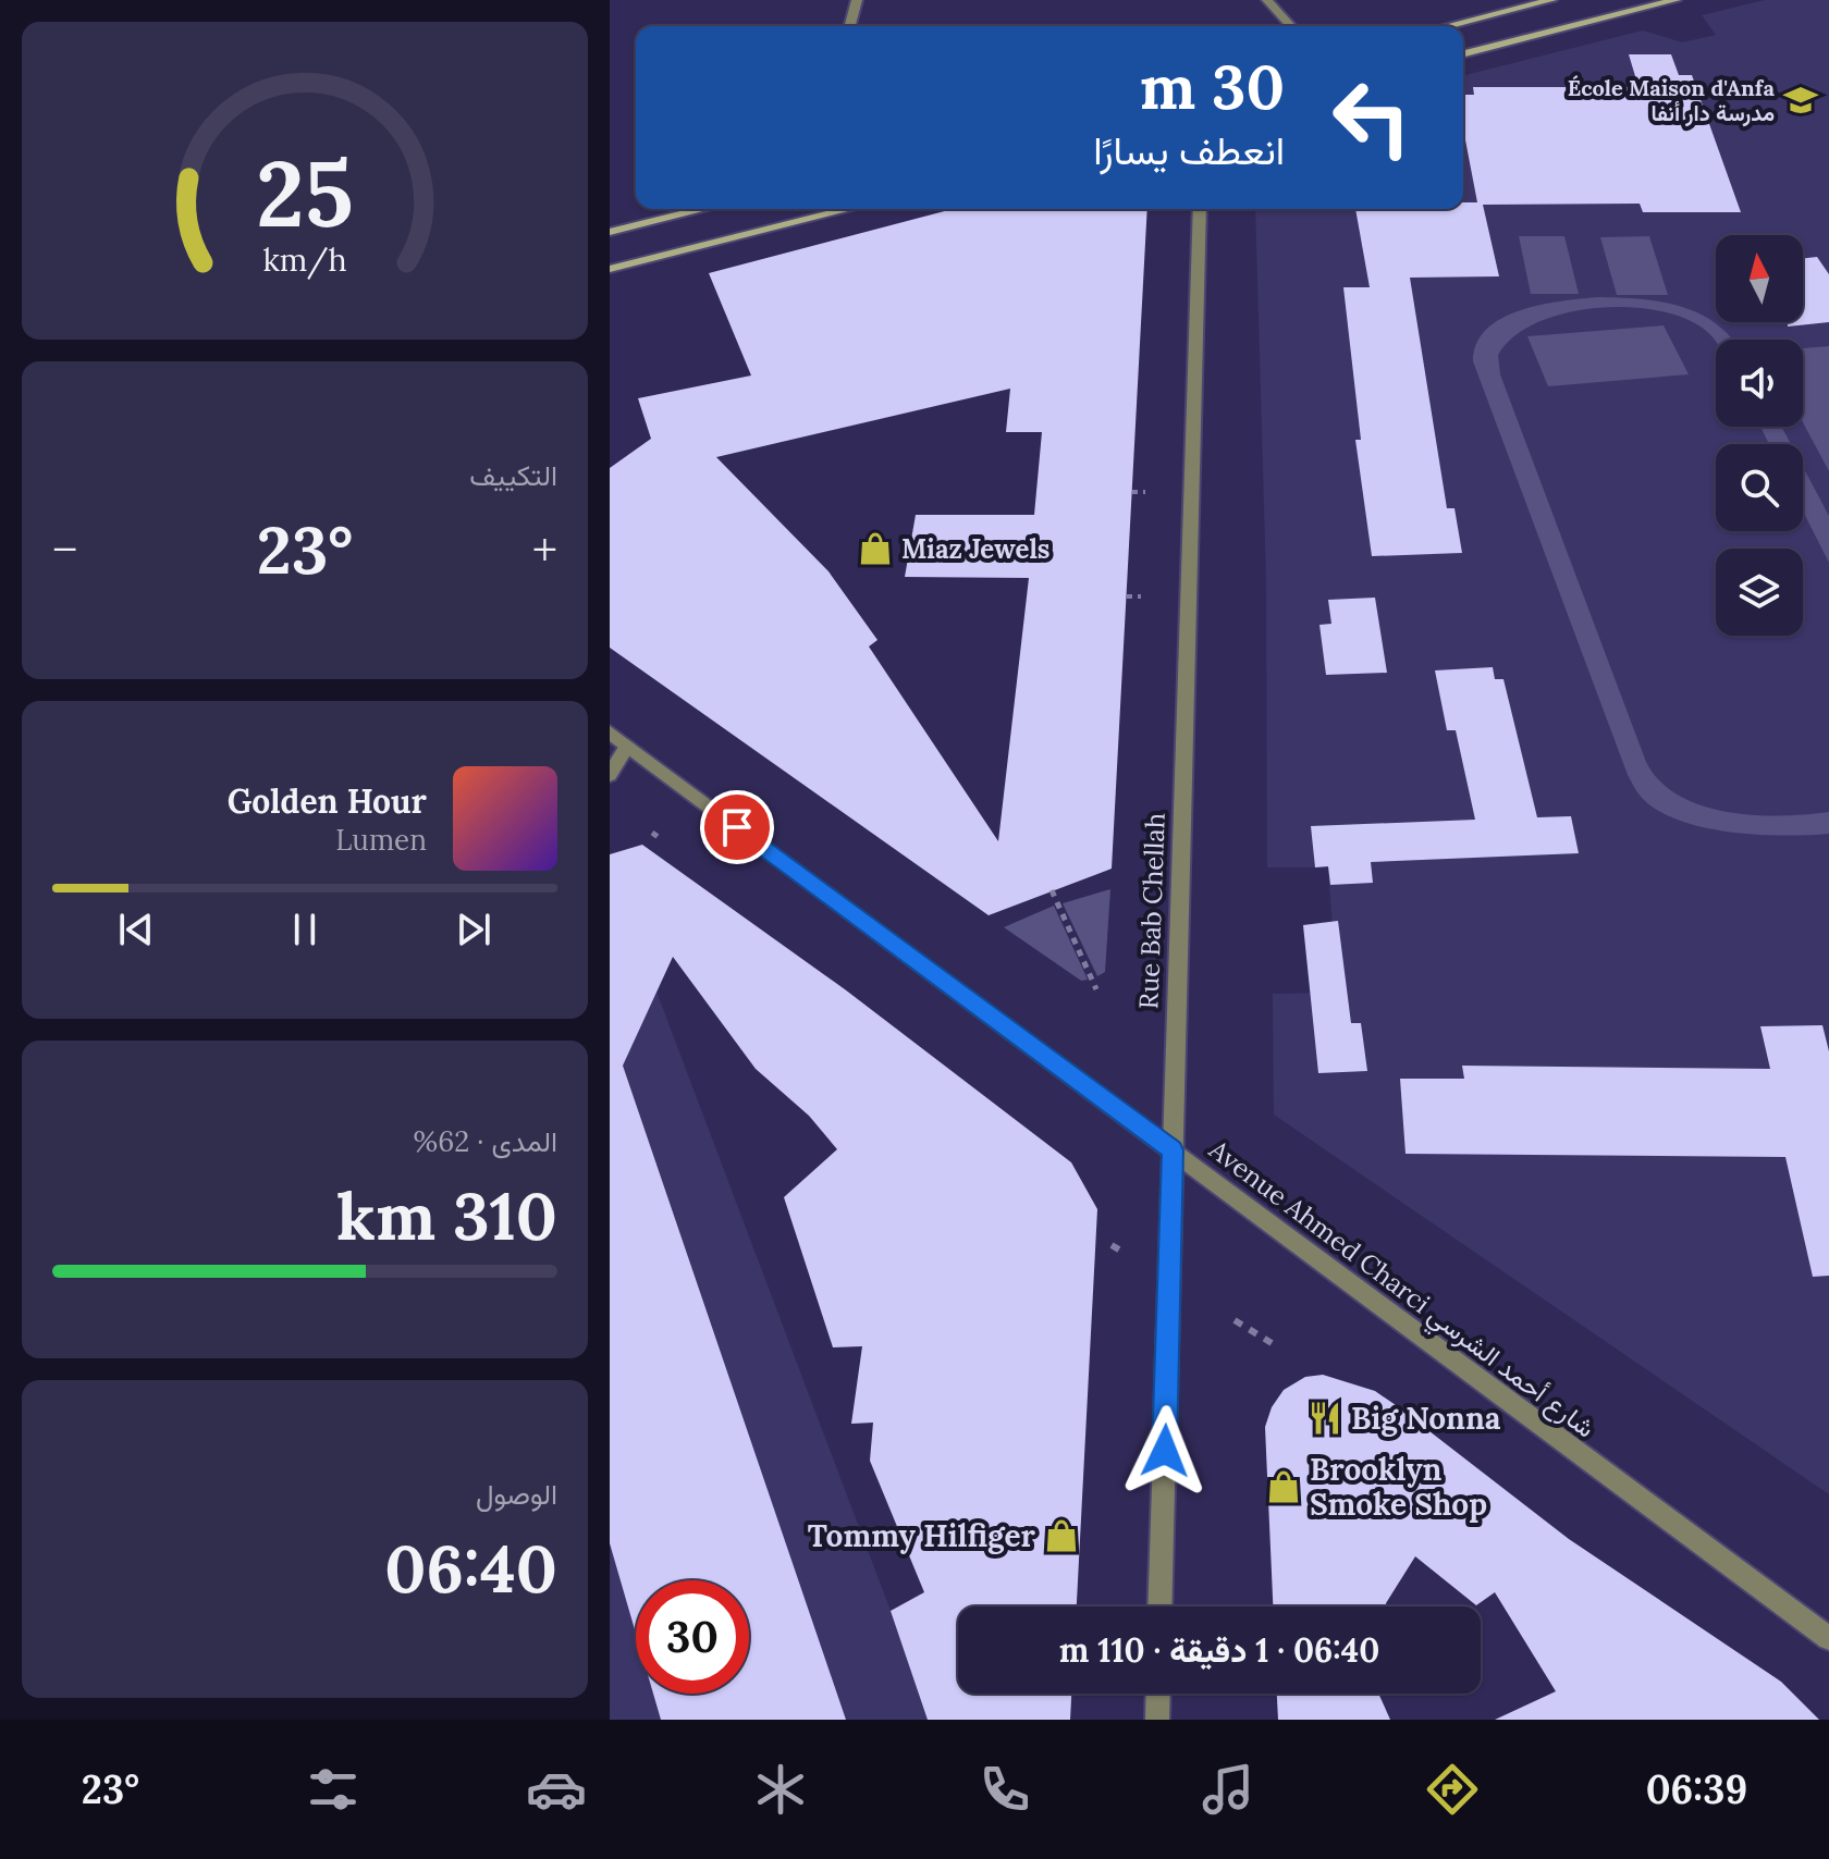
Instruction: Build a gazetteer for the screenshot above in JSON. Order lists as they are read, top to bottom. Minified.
{"streets":{"street":["Rue Bab Chellah","Avenue Ahmed Charci شارع أحمد الشرسي"]},"crossings":[["Rue Bab Chellah","Avenue Ahmed Charci شارع أحمد الشرسي"]],"places":{"school or university":["École Maison d'Anfa مدرسة دار أنفا"],"shop":["Miaz Jewels","Brooklyn Smoke Shop","Tommy Hilfiger"],"restaurant":["Big Nonna"]},"north":"top","page":{"turn":["30 m","انعطف يسارًا"],"tile":["التكييف",["المدى · 62%","310 km"],["الوصول","06:40"]],"heat":["−","23°","+"],"song":["Golden Hour","Lumen"],"limit":"30","trip":"06:40 · 1 دقيقة · 110 m","tabs":["06:39","23°"],"gauge":["25","km/h"]}}
